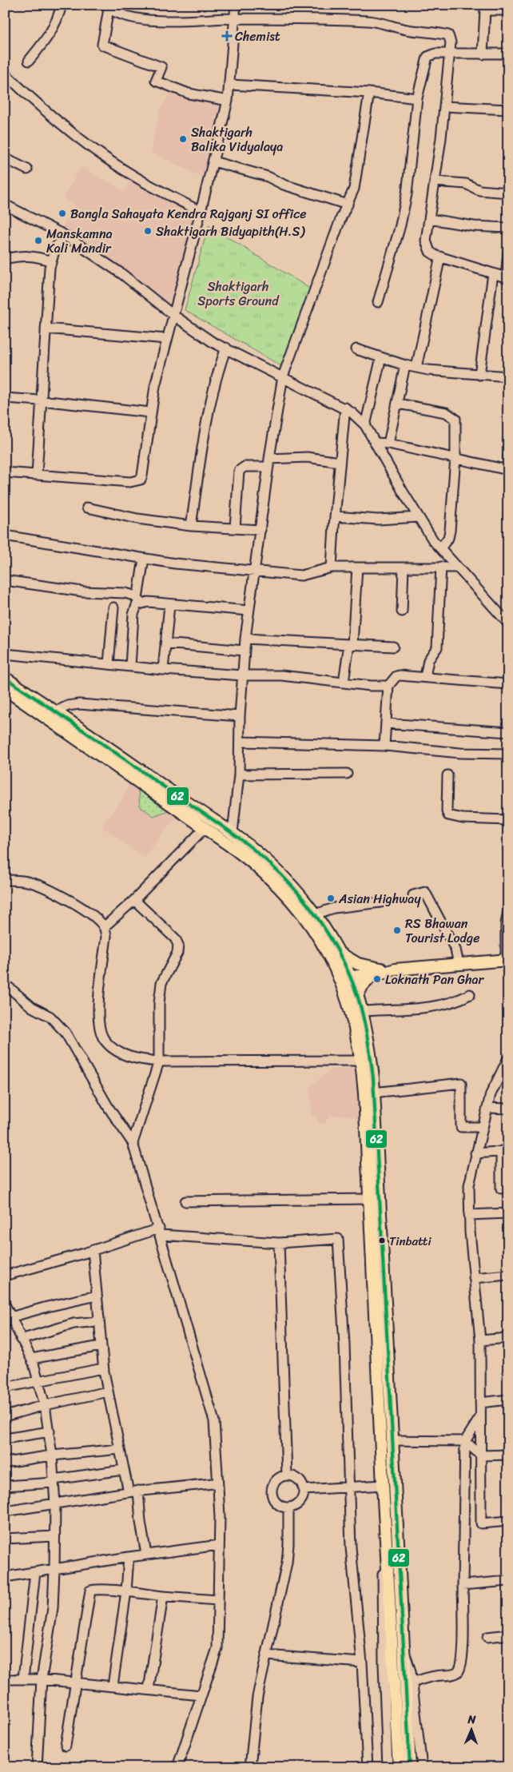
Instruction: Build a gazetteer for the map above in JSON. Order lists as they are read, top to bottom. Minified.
{"parks":["Shaktigarh Sports Ground"],"places":{"health":["Chemist"],"other":["Shaktigarh Balika Vidyalaya","Bangla Sahayata Kendra Rajganj SI office","Shaktigarh Bidyapith(H.S)","Manskamna Kali Mandir","Asian Highway","RS Bhawan Tourist Lodge","Loknath Pan Ghar","Tinbatti"]},"lines":["transit line 62"],"north":"top"}
